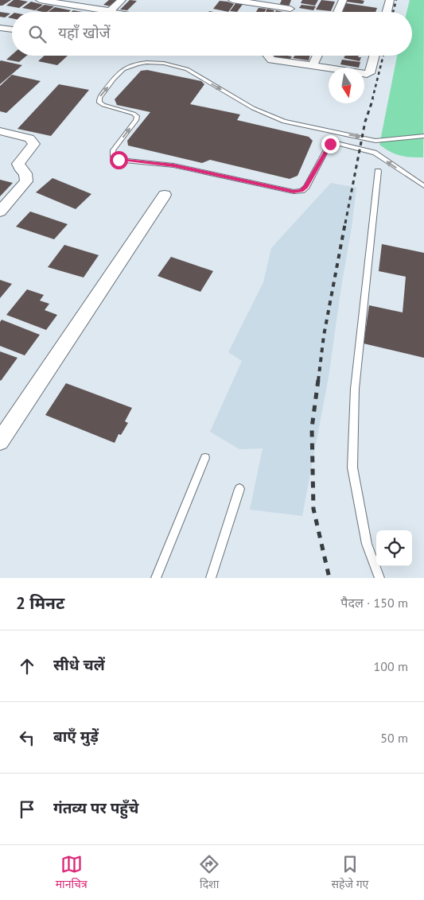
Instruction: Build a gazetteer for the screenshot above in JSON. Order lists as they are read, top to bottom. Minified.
{"north":"bottom","page":{"search":"यहाँ खोजें","heading":["2 मिनट","पैदल · 150 m"],"list":[["सीधे चलें","100 m"],["बाएँ मुड़ें","50 m"],"गंतव्य पर पहुँचे"],"nav":["मानचित्र","दिशा","सहेजे गए"]}}
